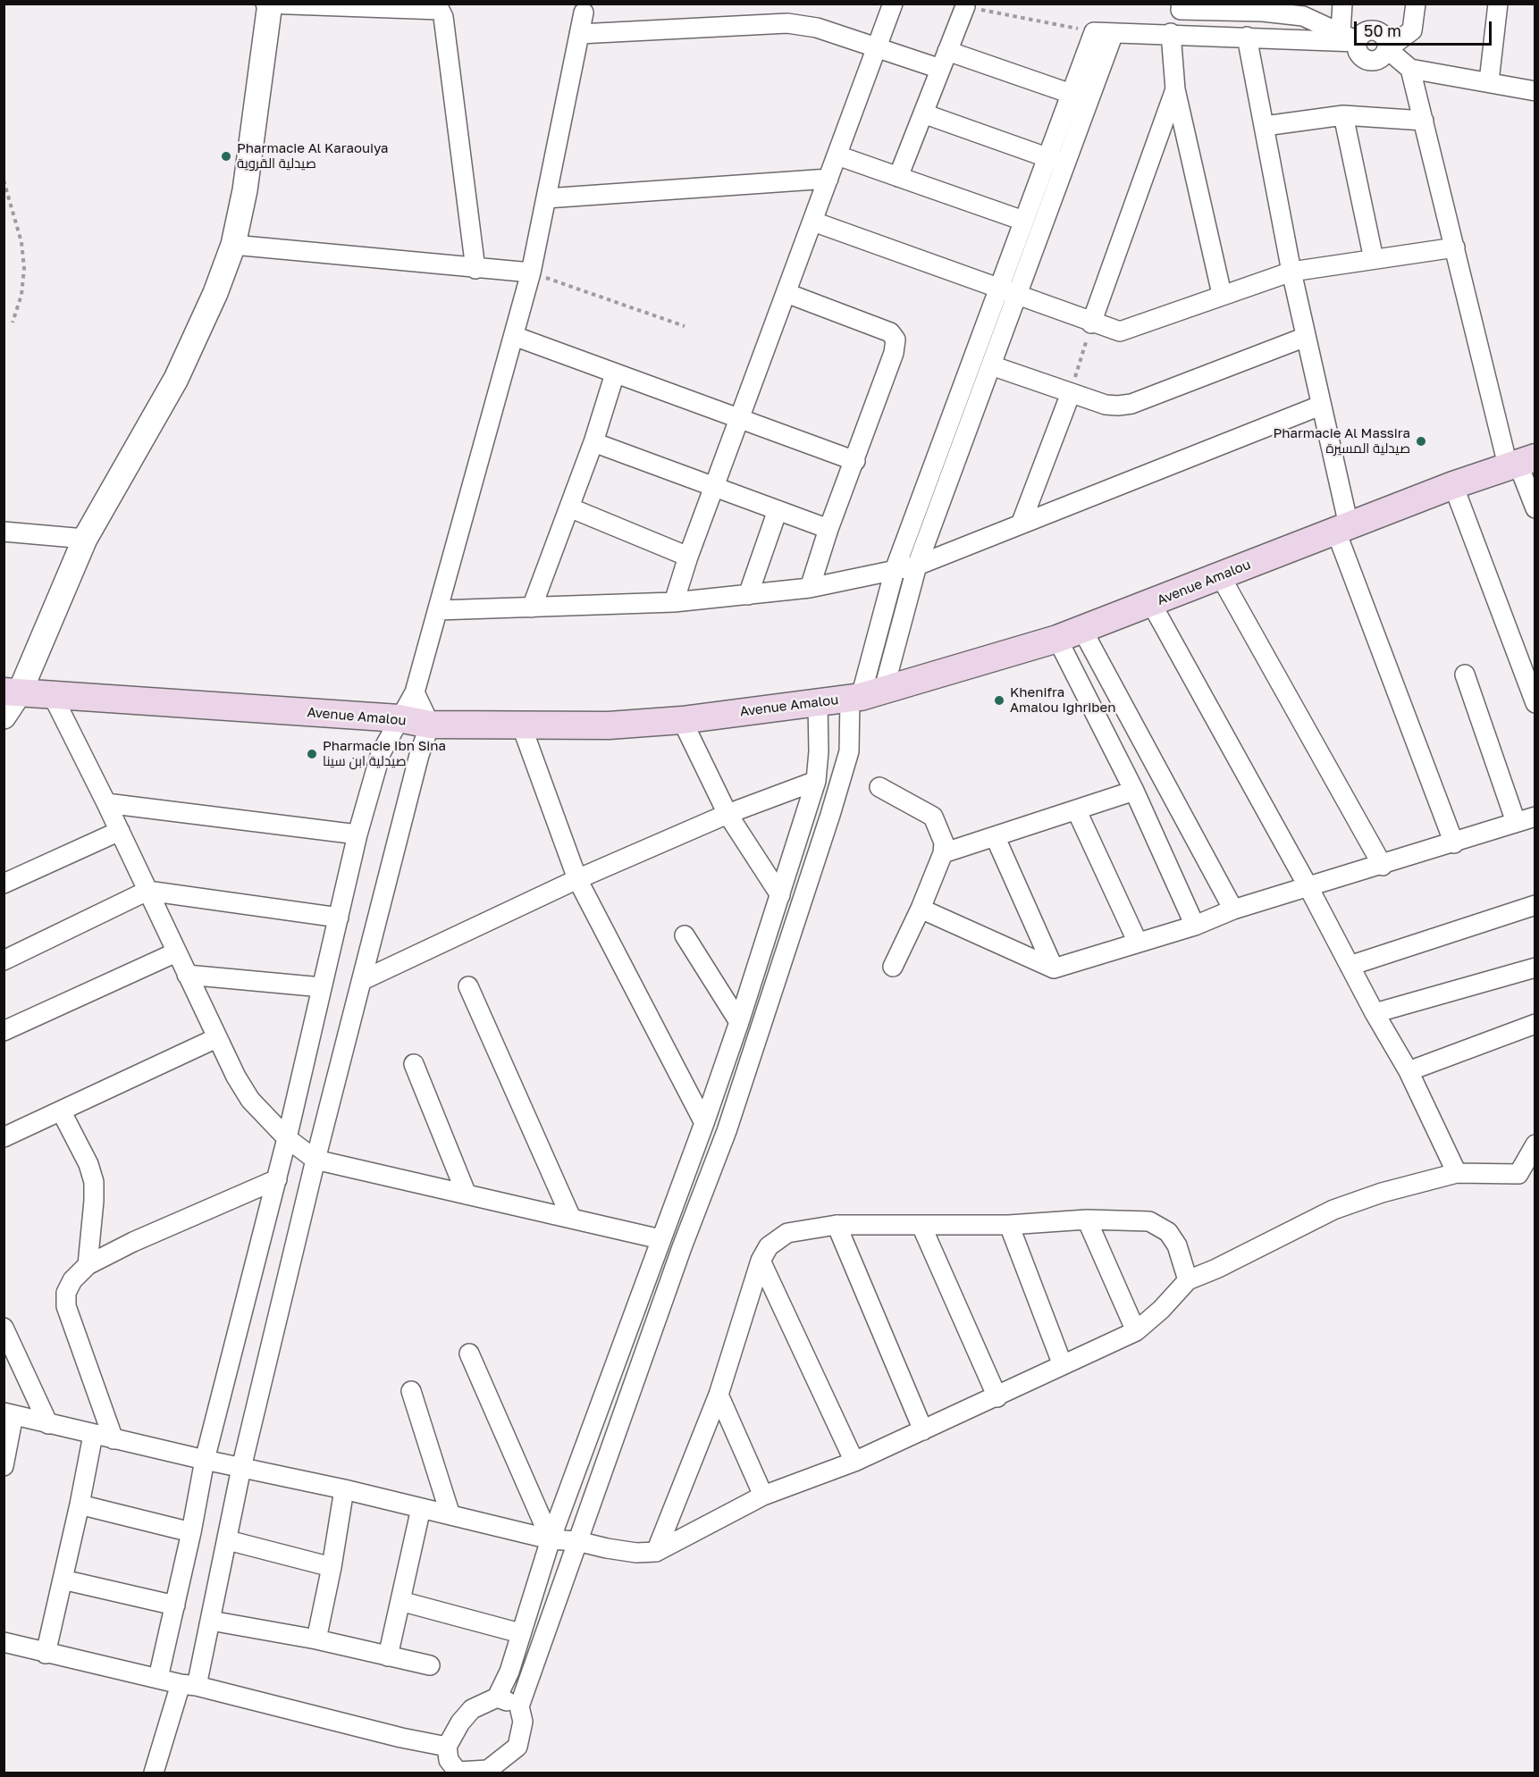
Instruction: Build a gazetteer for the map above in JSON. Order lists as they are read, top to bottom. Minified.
{"streets":{"main road":["Avenue Amalou"]},"places":["Pharmacie Al Karaouiya صيدلية القروية","Pharmacie Al Massira صيدلية المسيرة","Khenifra Amalou Ighriben","Pharmacie Ibn Sina صيدلية ابن سينا"],"scale_bar":"50 m"}
